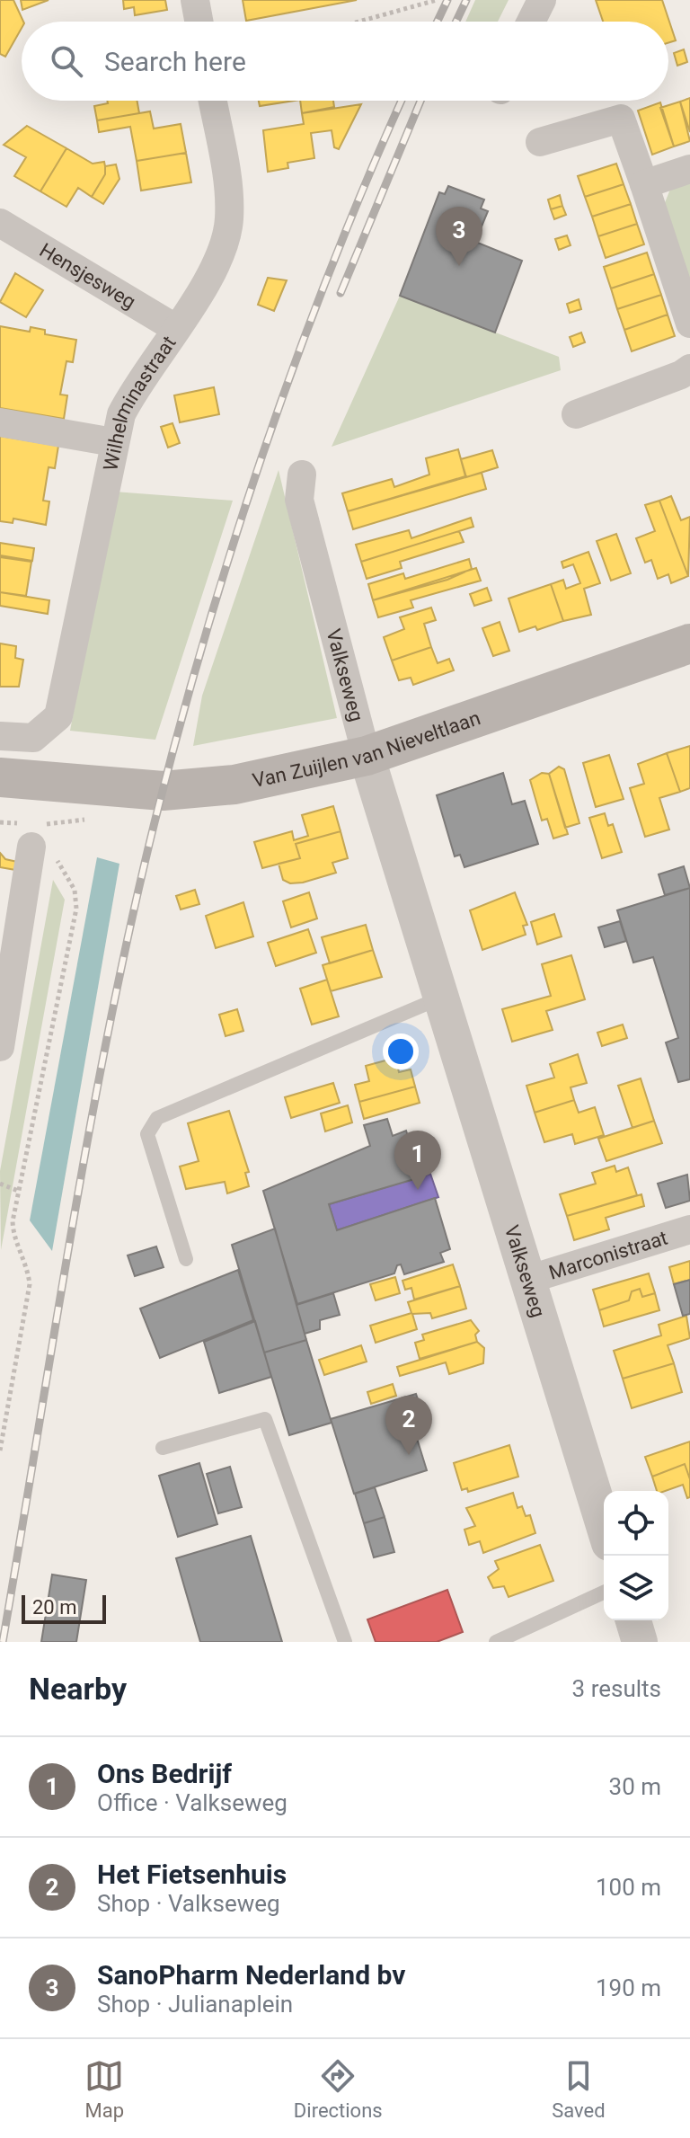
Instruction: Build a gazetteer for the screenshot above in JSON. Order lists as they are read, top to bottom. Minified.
{"streets":{"main road":["Van Zuijlen van Nieveltlaan"],"street":["Hensjesweg","Wilhelminastraat","Valkseweg","Marconistraat"]},"crossings":[["Hensjesweg","Wilhelminastraat"],["Valkseweg","Van Zuijlen van Nieveltlaan"],["Valkseweg","Marconistraat"]],"scale_bar":"20 m","page":{"search":"Search here","pins":["3","1","2"],"scale":"20 m","heading":["Nearby","3 results"],"list":[{"mark":"1","name":"Ons Bedrijf","note":"Office · Valkseweg","value":"30 m"},{"mark":"2","name":"Het Fietsenhuis","note":"Shop · Valkseweg","value":"100 m"},{"mark":"3","name":"SanoPharm Nederland bv","note":"Shop · Julianaplein","value":"190 m"}],"nav":["Map","Directions","Saved"]}}
